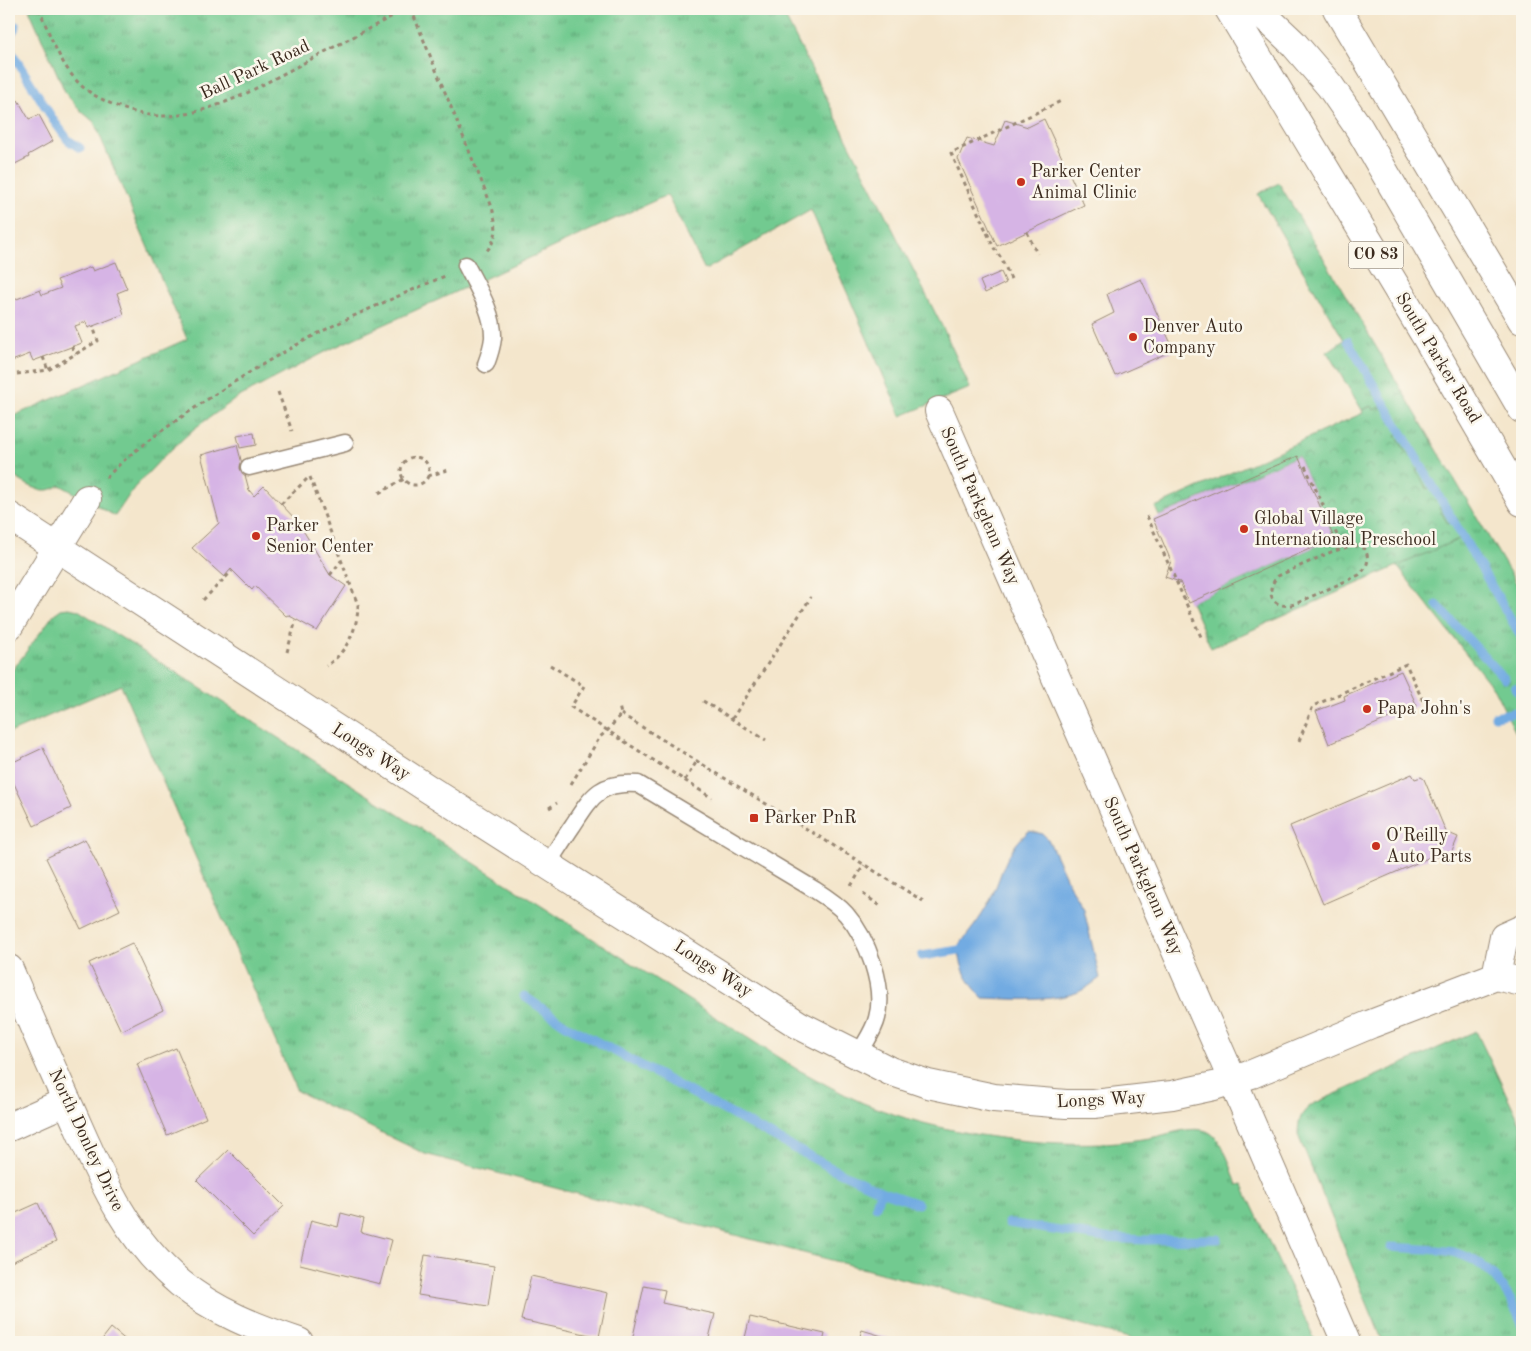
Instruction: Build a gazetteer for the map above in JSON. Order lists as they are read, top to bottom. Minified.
{"streets":{"main road":["CO 83","South Parker Road","South Parkglenn Way","Longs Way","North Donley Drive"],"path":["Ball Park Road"]},"crossings":[["South Parkglenn Way","Longs Way"]],"places":{"other":["Parker Center Animal Clinic","Denver Auto Company","Global Village International Preschool","Parker Senior Center","Papa John's","O'Reilly Auto Parts"],"transit":["Parker PnR"]}}
